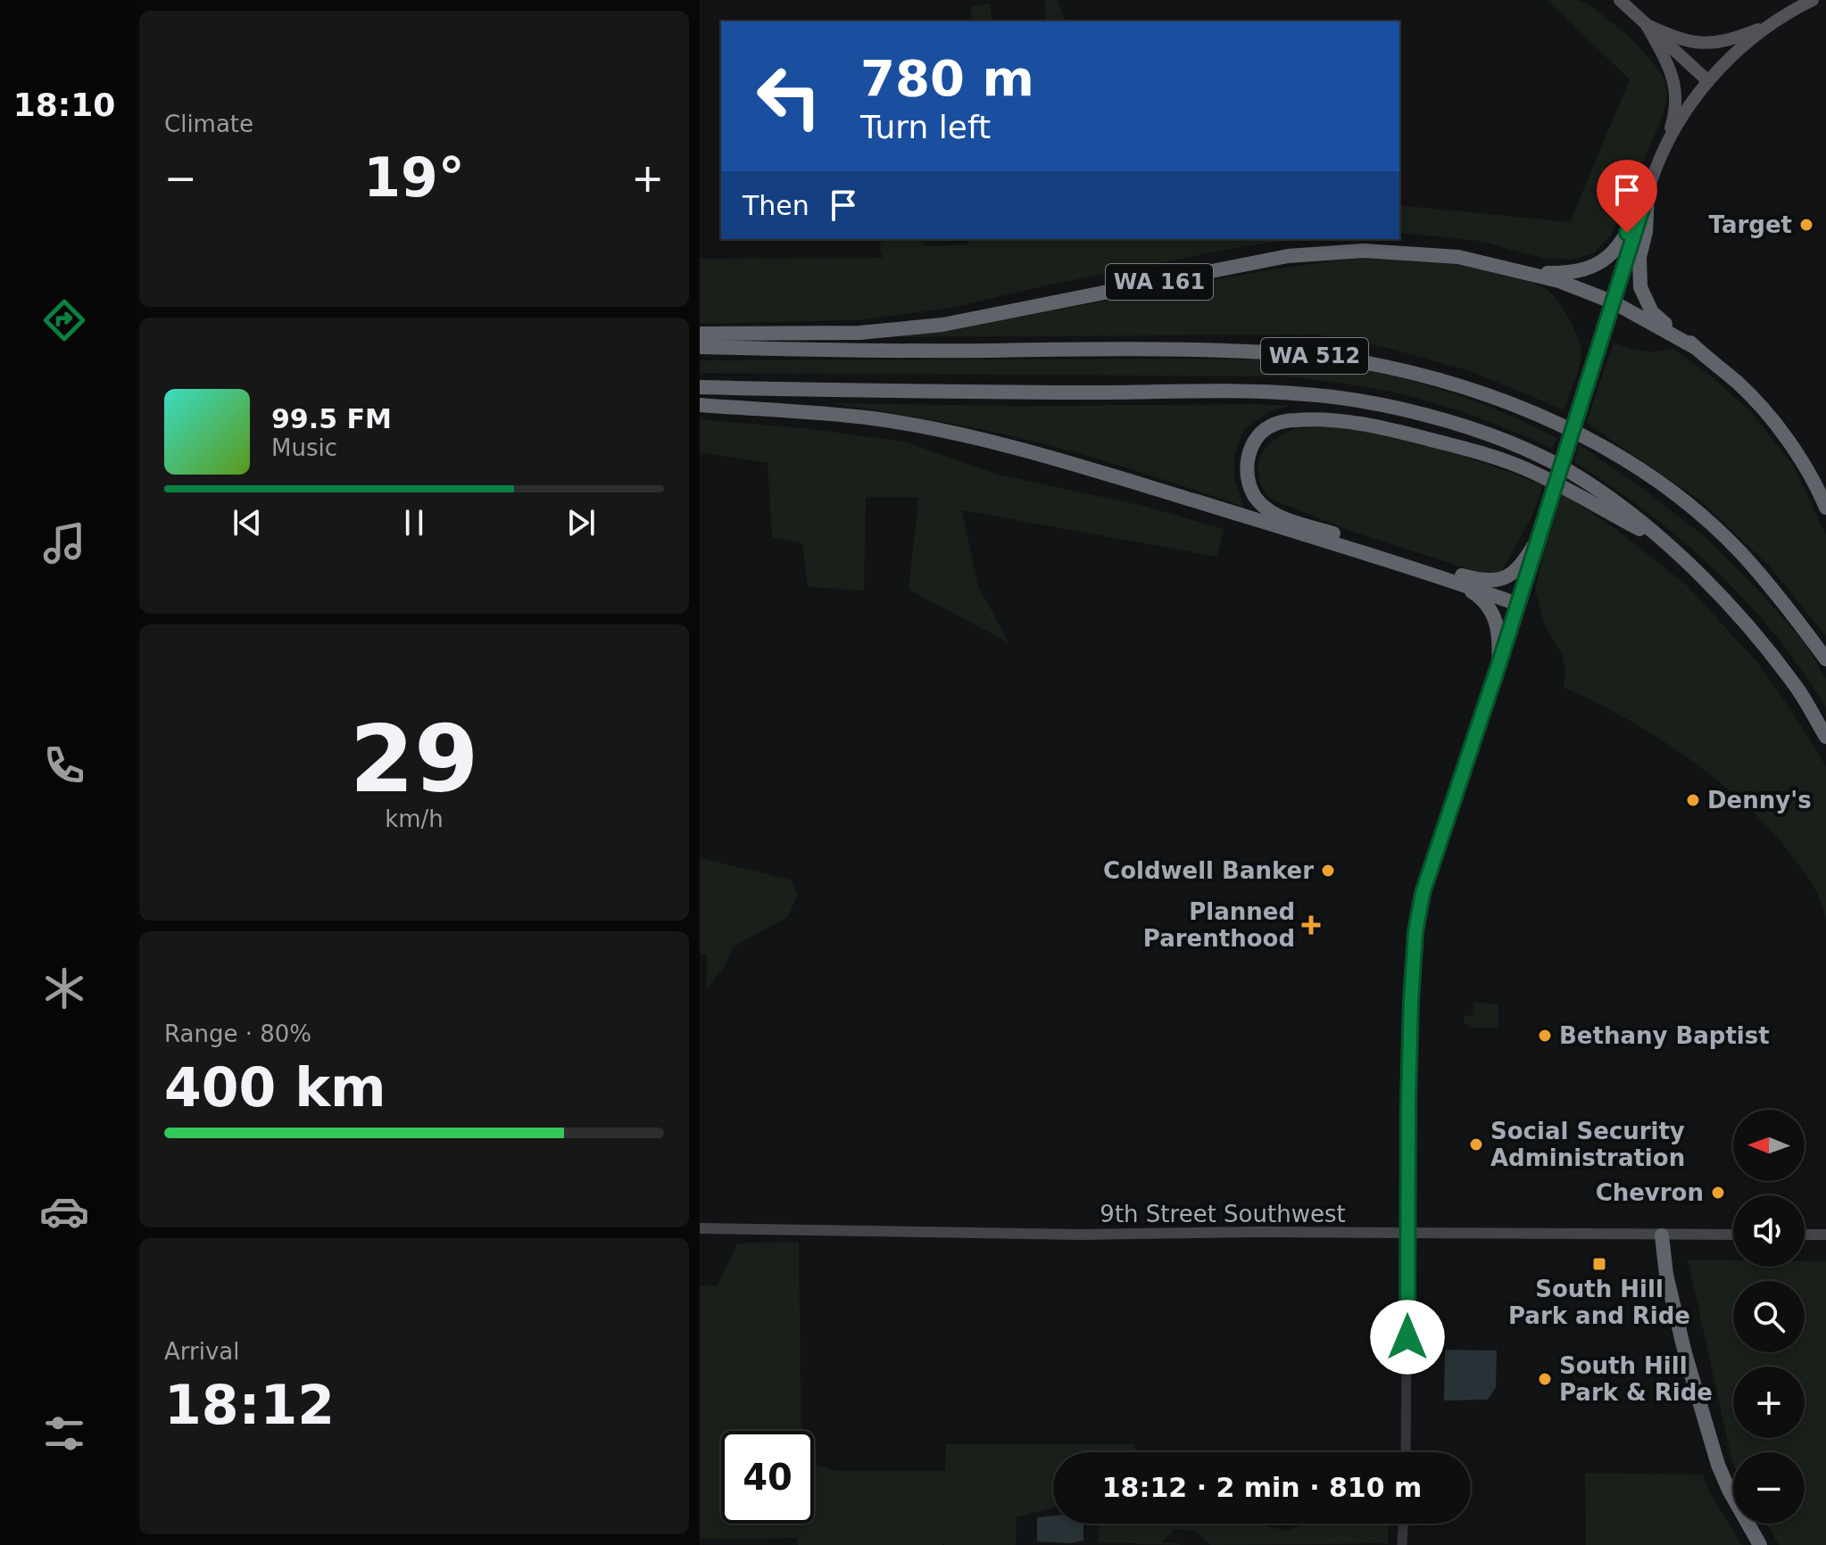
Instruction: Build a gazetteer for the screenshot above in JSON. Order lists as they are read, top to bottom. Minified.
{"streets":{"highway":["WA 161","WA 512"],"main road":["9th Street Southwest"]},"places":{"other":["Target","Denny's","Coldwell Banker","Bethany Baptist","Social Security Administration","Chevron","South Hill Park & Ride"],"health":["Planned Parenthood"],"transit":["South Hill Park and Ride"]},"north":"left","page":{"tabs":"18:10","tile":["Climate",["29","km/h"],["Range · 80%","400 km"],["Arrival","18:12"]],"turn":["780 m","Turn left"],"heat":["−","19°","+"],"then":"Then","song":["99.5 FM","Music"],"map_buttons":["+","−"],"limit":"40","trip":"18:12 · 2 min · 810 m"}}
